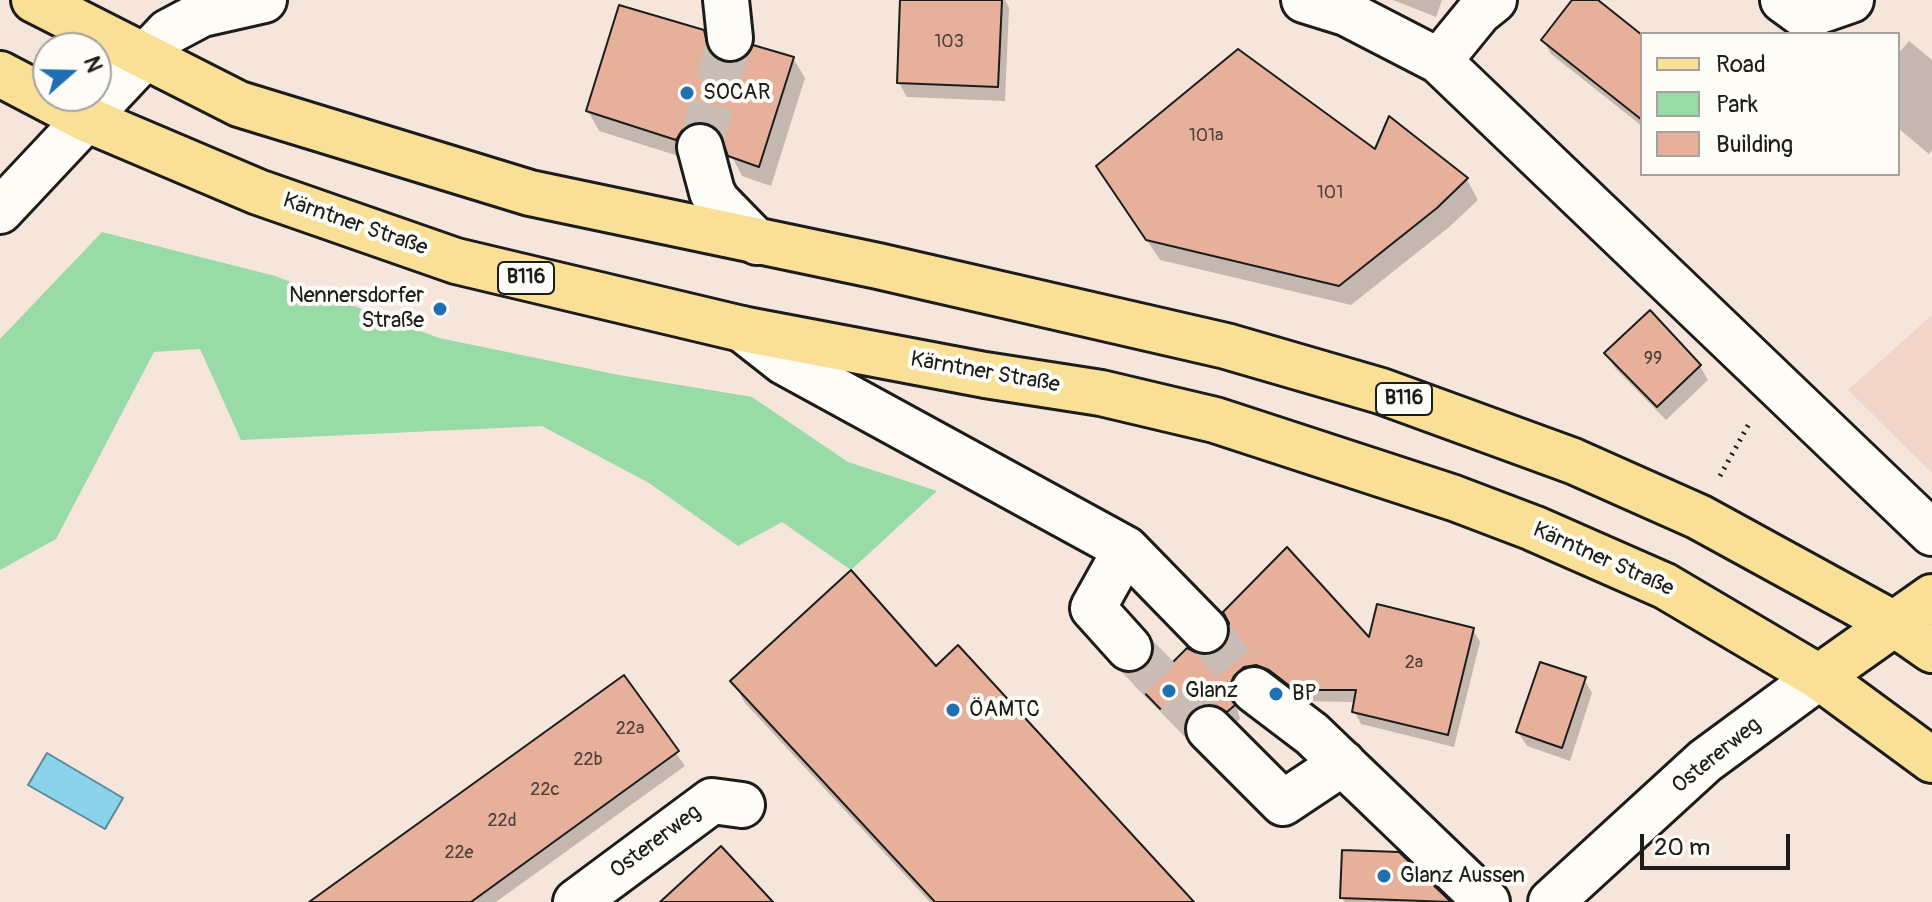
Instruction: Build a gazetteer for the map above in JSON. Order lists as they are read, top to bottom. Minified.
{"streets":{"main road":["Kärntner Straße","B116","Ostererweg"]},"crossings":[["Kärntner Straße","Ostererweg"],["B116","Ostererweg"]],"places":["SOCAR","Nennersdorfer Straße","Glanz","BP","ÖAMTC","Glanz Aussen"],"house_numbers":["103","101a","101","99","2a","22a","22b","22c","22d","22e"],"legend":["Road","Park","Building"],"scale_bar":"20 m","north":"right"}
